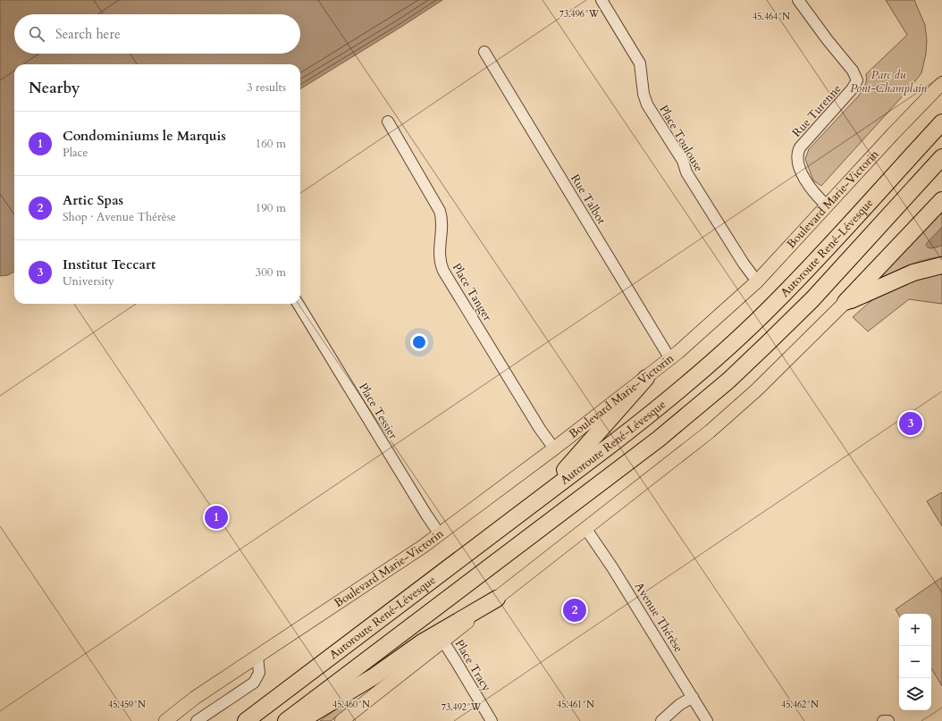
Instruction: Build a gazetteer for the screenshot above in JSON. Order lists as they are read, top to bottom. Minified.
{"streets":{"highway":["Autoroute René-Lévesque"],"main road":["Boulevard Marie-Victorin"],"street":["Rue Turenne","Place Toulouse","Rue Talbot","Place Tanger","Place Tessier","Avenue Thérèse","Place Tracy"]},"crossings":[["Rue Turenne","Boulevard Marie-Victorin"],["Place Toulouse","Boulevard Marie-Victorin"],["Rue Talbot","Boulevard Marie-Victorin"],["Boulevard Marie-Victorin","Place Tanger"],["Boulevard Marie-Victorin","Place Tessier"]],"parks":["Parc du Pont-Champlain"],"page":{"search":"Search here","heading":["Nearby","3 results"],"list":[{"mark":"1","name":"Condominiums le Marquis","note":"Place","value":"160 m"},{"mark":"2","name":"Artic Spas","note":"Shop · Avenue Thérèse","value":"190 m"},{"mark":"3","name":"Institut Teccart","note":"University","value":"300 m"}],"pins":["3","1","2"],"map_buttons":["+","−"]},"coordinates":["73.496°W","45.464°N","45.459°N","45.460°N","45.461°N","45.462°N","73.492°W"]}
